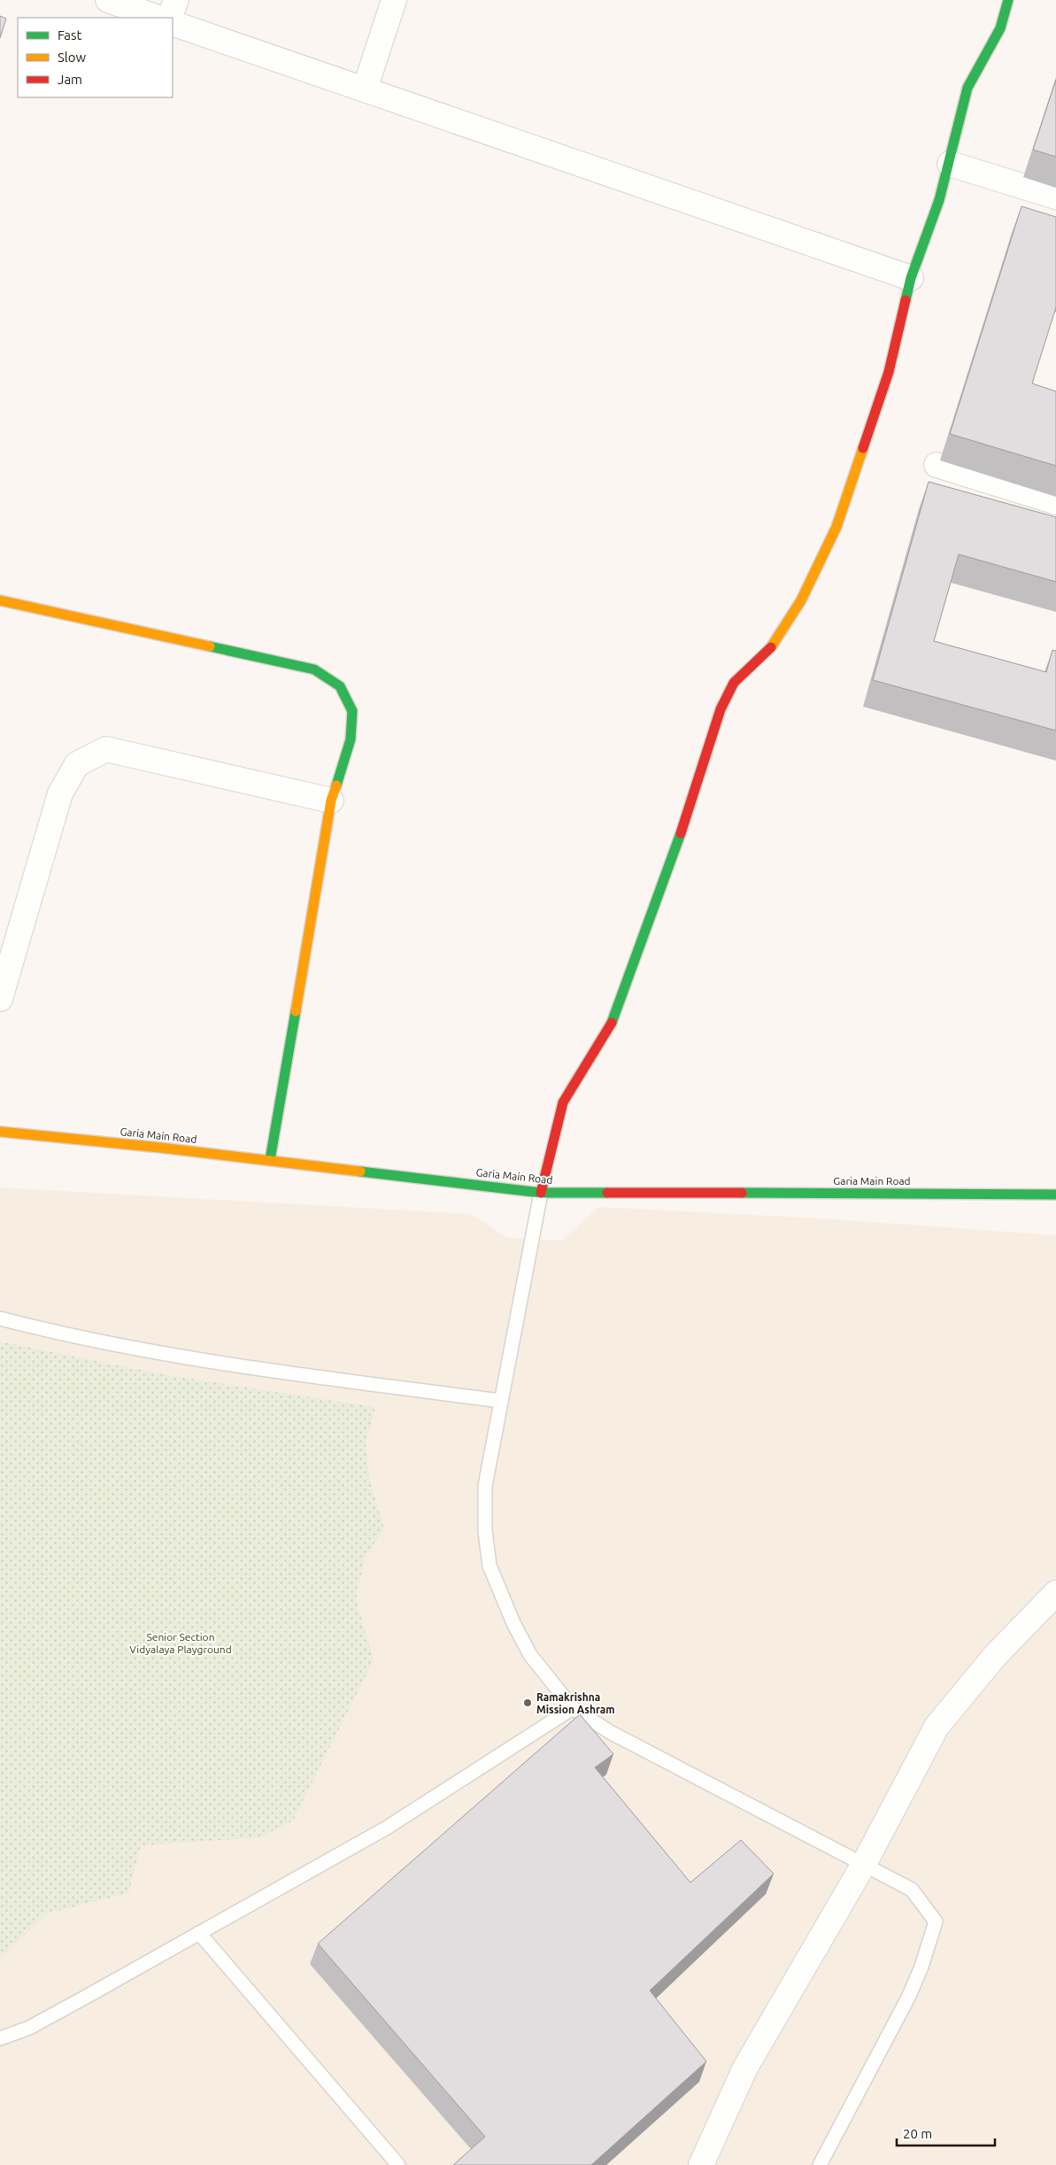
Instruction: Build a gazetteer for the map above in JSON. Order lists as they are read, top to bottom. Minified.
{"streets":{"street":["Garia Main Road"]},"parks":["Senior Section Vidyalaya Playground"],"places":["Ramakrishna Mission Ashram"],"legend":["Fast","Slow","Jam"],"scale_bar":"20 m"}
